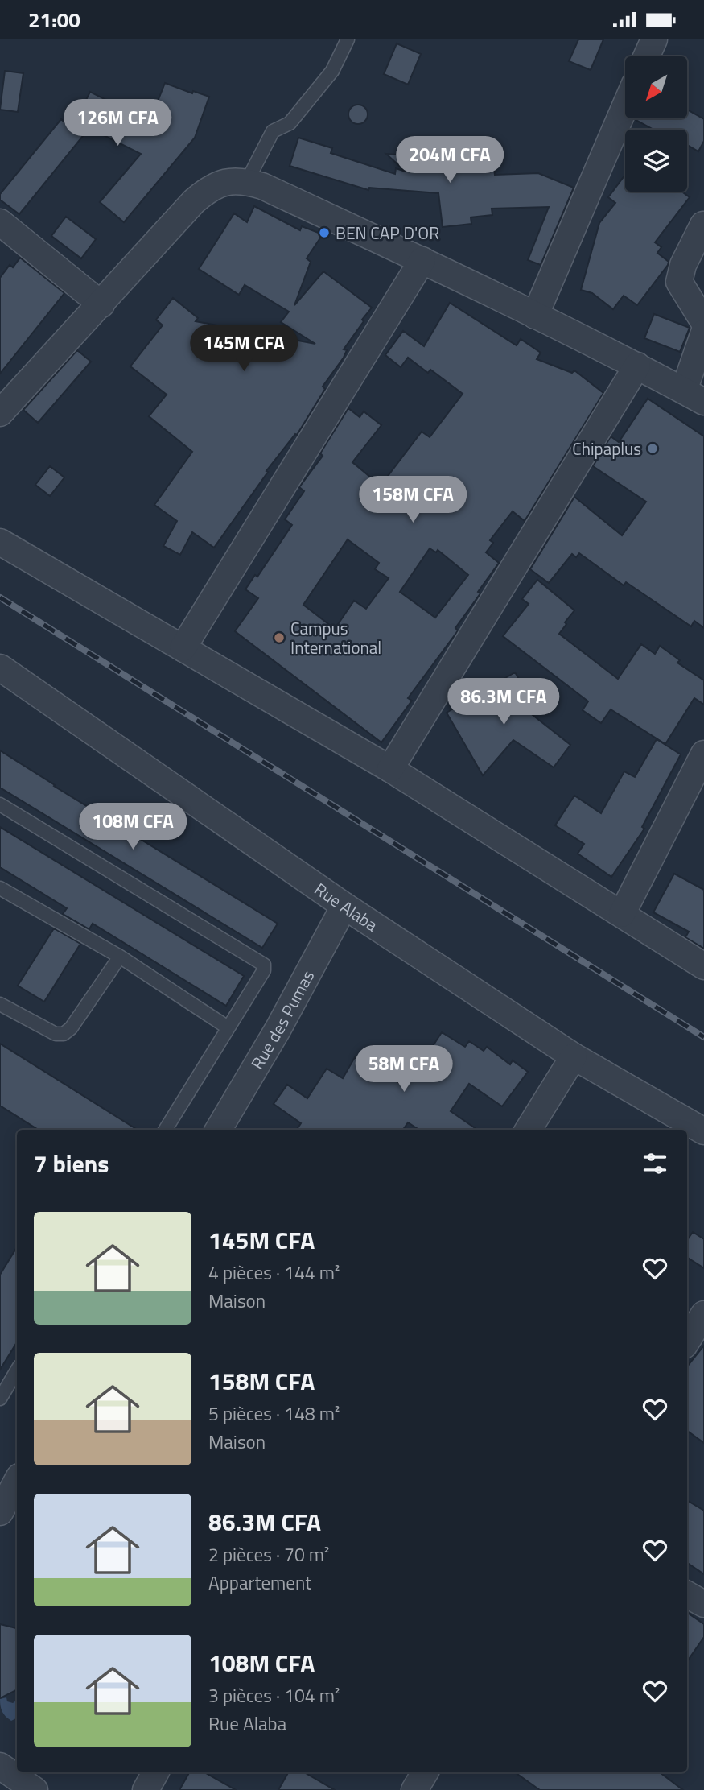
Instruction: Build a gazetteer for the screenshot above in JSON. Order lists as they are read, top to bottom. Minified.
{"streets":{"street":["Rue Alaba","Rue des Pumas"]},"crossings":[["Rue Alaba","Rue des Pumas"]],"places":["BEN CAP D'OR","Chipaplus","Campus International"],"north":"bottom left","page":{"status":"21:00","price":["126M CFA","204M CFA","145M CFA","158M CFA","86.3M CFA","108M CFA","58M CFA"],"heading":"7 biens","list":[{"name":"145M CFA","note":"4 pièces · 144 m² · Maison"},{"name":"158M CFA","note":"5 pièces · 148 m² · Maison"},{"name":"86.3M CFA","note":"2 pièces · 70 m² · Appartement"},{"name":"108M CFA","note":"3 pièces · 104 m² · Rue Alaba"}]}}
